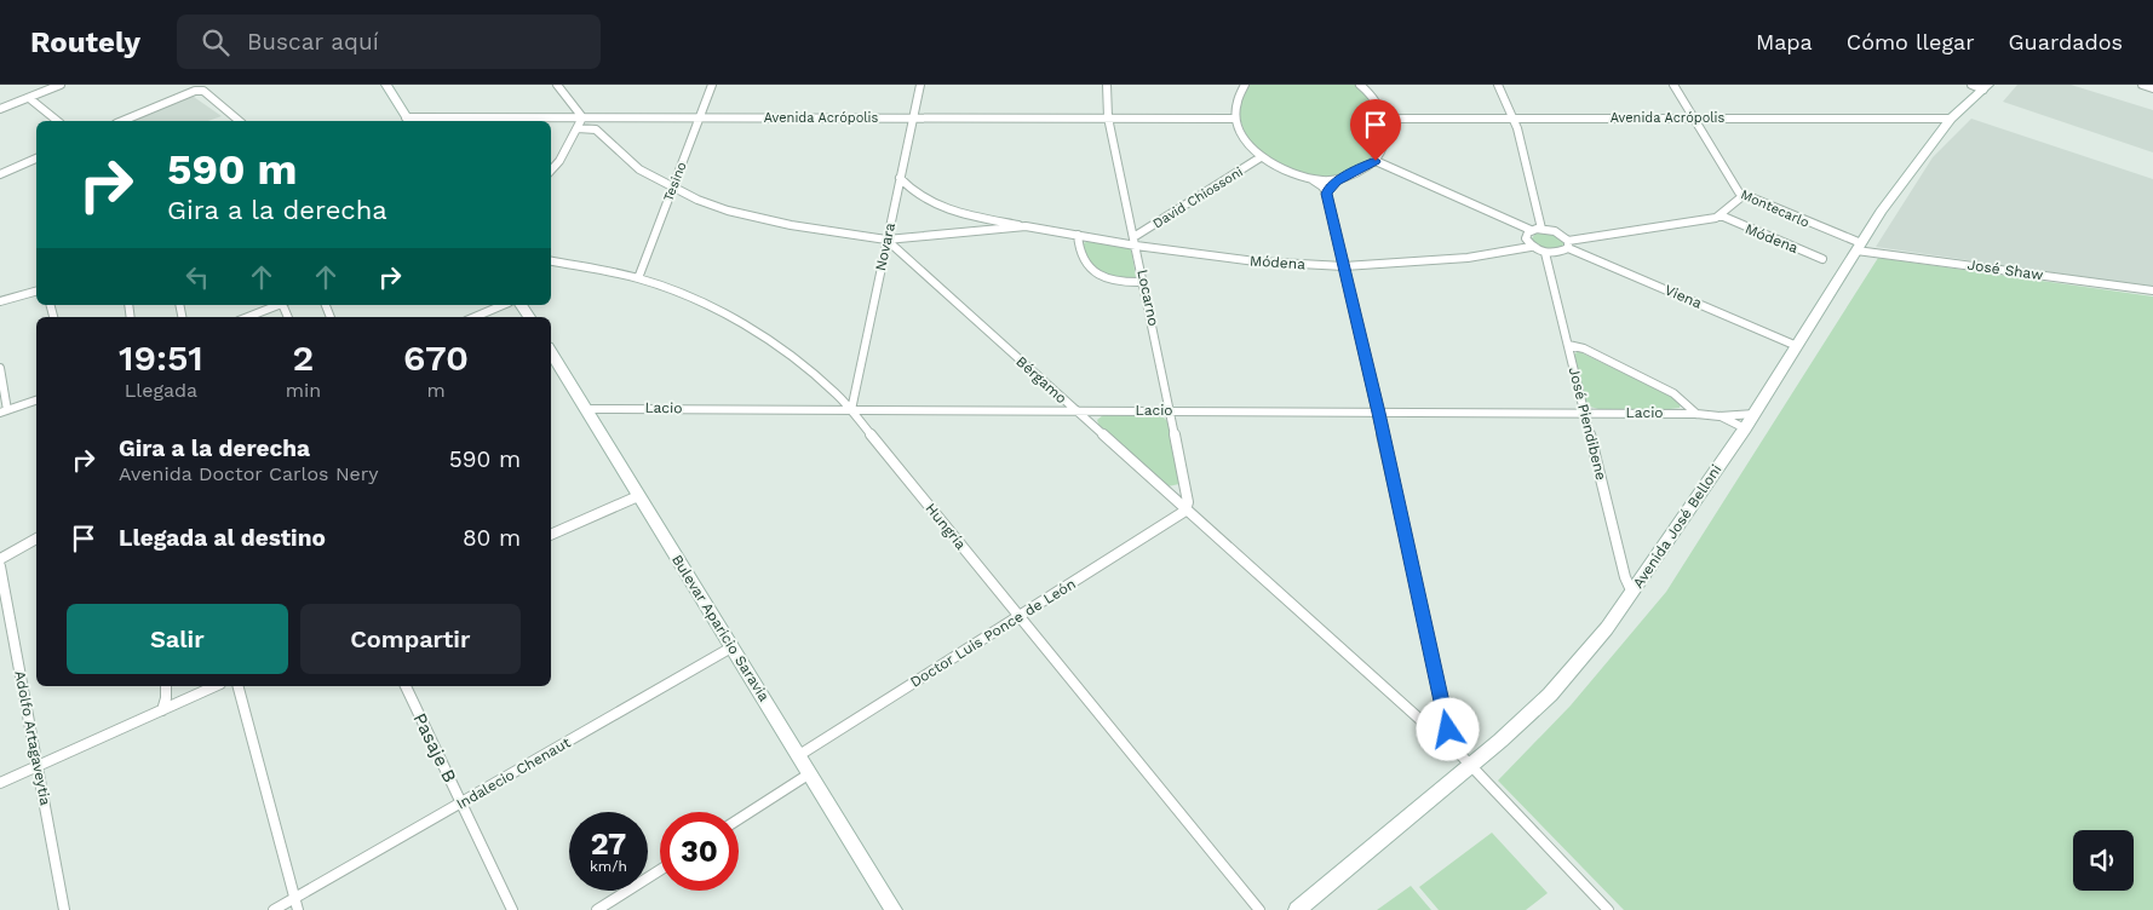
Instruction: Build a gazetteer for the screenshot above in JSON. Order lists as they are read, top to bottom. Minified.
{"streets":{"main road":["Avenida José Belloni","Bulevar Aparicio Saravia"],"street":["Avenida Acrópolis","Tesino","David Chiossoni","Montecarlo","Módena","Novara","José Shaw","Viena","Locarno","Bérgamo","Lacio","José Piendibene","Hungría","Doctor Luis Ponce de León","Adolfo Artagaveytia","Pasaje B","Indalecio Chenaut"]},"crossings":[["Avenida Acrópolis","Tesino"],["Avenida Acrópolis","Montecarlo"],["Avenida Acrópolis","Novara"],["Avenida Acrópolis","Locarno"],["Avenida Acrópolis","Avenida José Belloni"],["Tesino","Hungría"],["David Chiossoni","Módena"],["David Chiossoni","Locarno"],["Montecarlo","José Shaw"],["Montecarlo","Avenida José Belloni"],["Módena","Novara"],["Módena","Locarno"],["Módena","Bérgamo"],["Novara","Bérgamo"],["Novara","Lacio"],["Novara","Hungría"],["José Shaw","Avenida José Belloni"],["Viena","Avenida José Belloni"],["Locarno","Bérgamo"],["Locarno","Lacio"],["Locarno","Doctor Luis Ponce de León"],["Bérgamo","Lacio"],["Bérgamo","Avenida José Belloni"],["Bérgamo","Doctor Luis Ponce de León"],["Lacio","José Piendibene"],["Lacio","Hungría"],["Lacio","Avenida José Belloni"],["Lacio","Bulevar Aparicio Saravia"],["José Piendibene","Avenida José Belloni"],["Hungría","Doctor Luis Ponce de León"],["Bulevar Aparicio Saravia","Doctor Luis Ponce de León"],["Bulevar Aparicio Saravia","Indalecio Chenaut"],["Pasaje B","Indalecio Chenaut"]],"page":{"header":"Routely","search":"Buscar aquí","nav":["Mapa","Cómo llegar","Guardados"],"turn":["590 m","Gira a la derecha"],"eta":["19:51","Llegada","2","min","670","m"],"list":[{"name":"Gira a la derecha","note":"Avenida Doctor Carlos Nery","value":"590 m"},{"name":"Llegada al destino","value":"80 m"}],"buttons":["Salir","Compartir"],"speed":"27 km/h","limit":"30"}}
